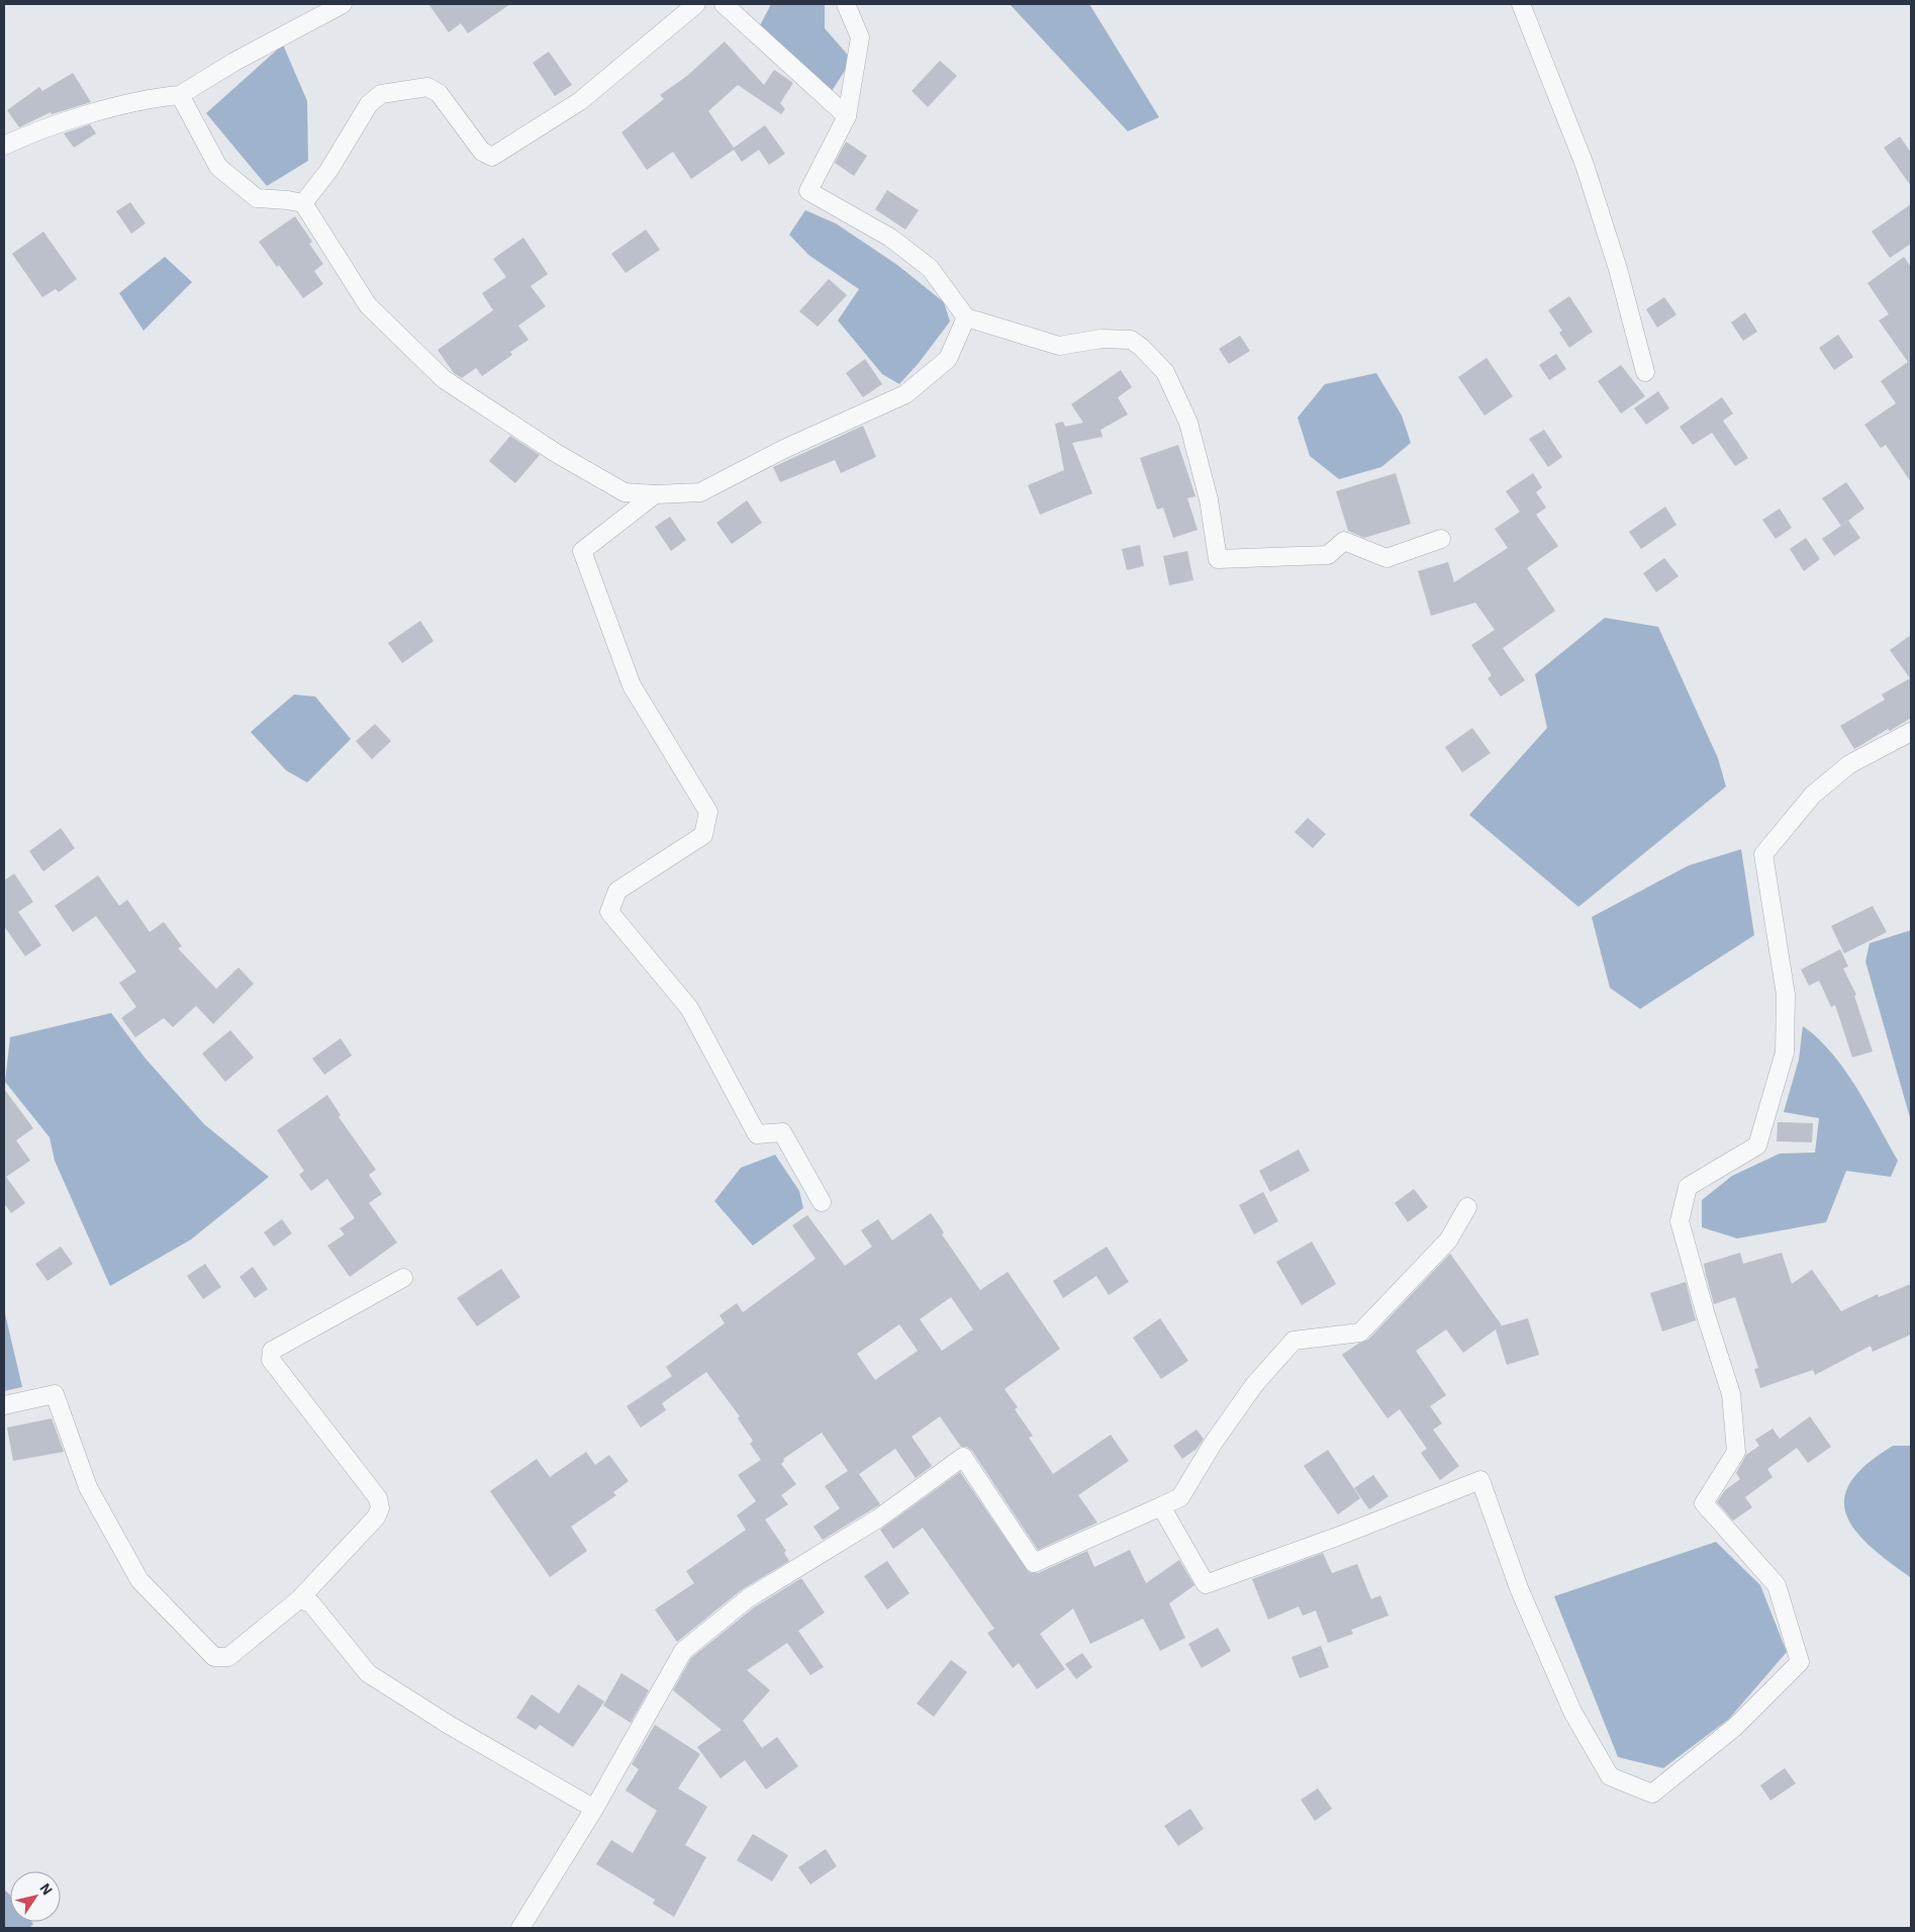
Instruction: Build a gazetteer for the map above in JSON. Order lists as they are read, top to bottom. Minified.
{"north":"top right"}
